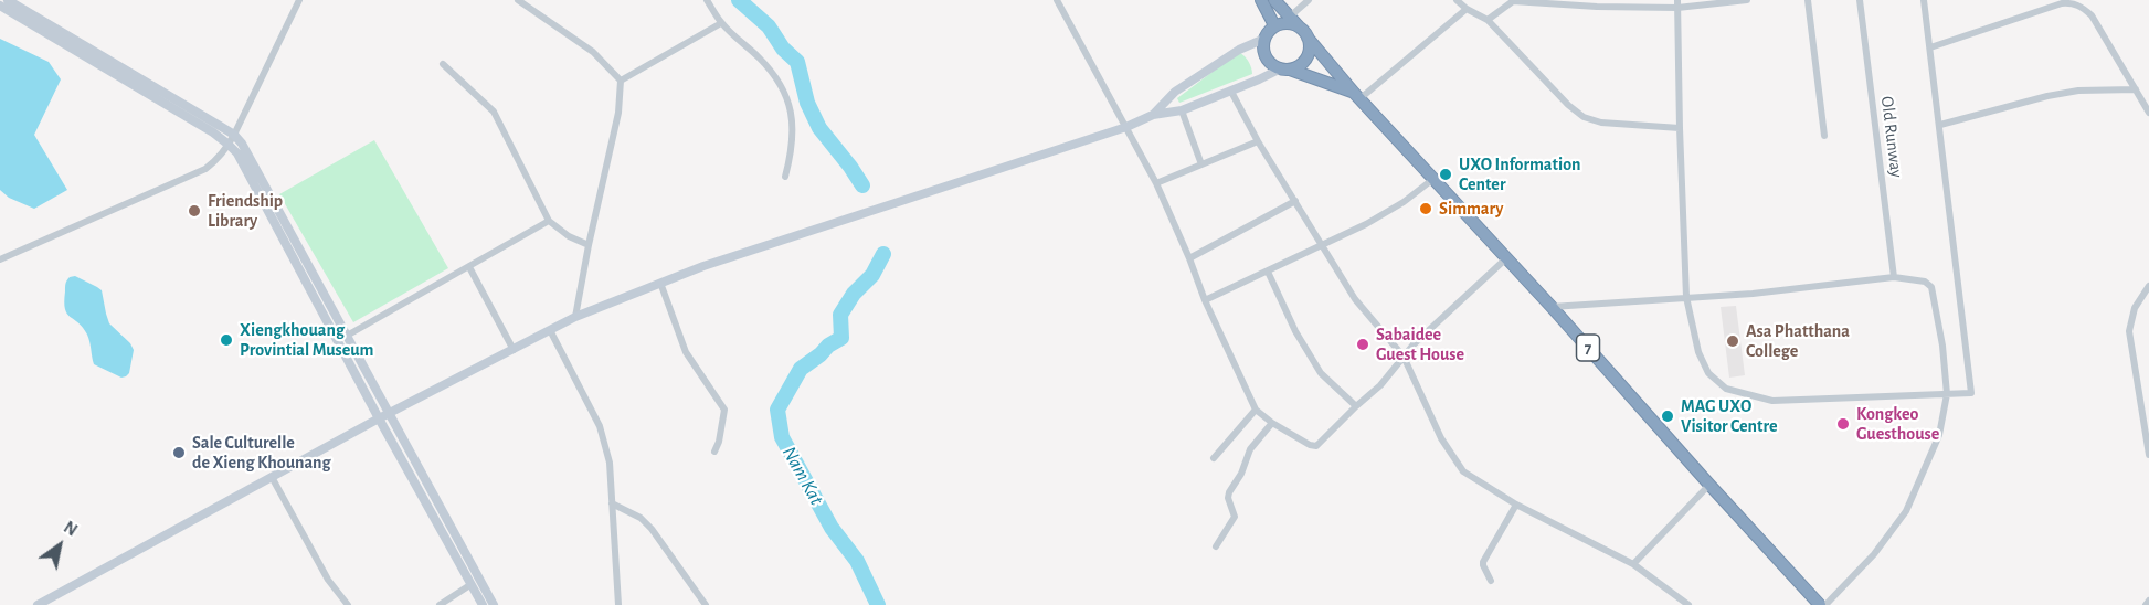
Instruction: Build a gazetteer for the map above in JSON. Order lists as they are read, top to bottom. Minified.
{"streets":{"highway":["7"],"street":["Old Runway"]},"water":["Nam Kat"],"places":["UXO Information Center","Simmary","Friendship Library","Xiengkhouang Provintial Museum","Asa Phatthana College","Sabaidee Guest House","MAG UXO Visitor Centre","Kongkeo Guesthouse","Sale Culturelle de Xieng Khounang"],"north":"top right"}
